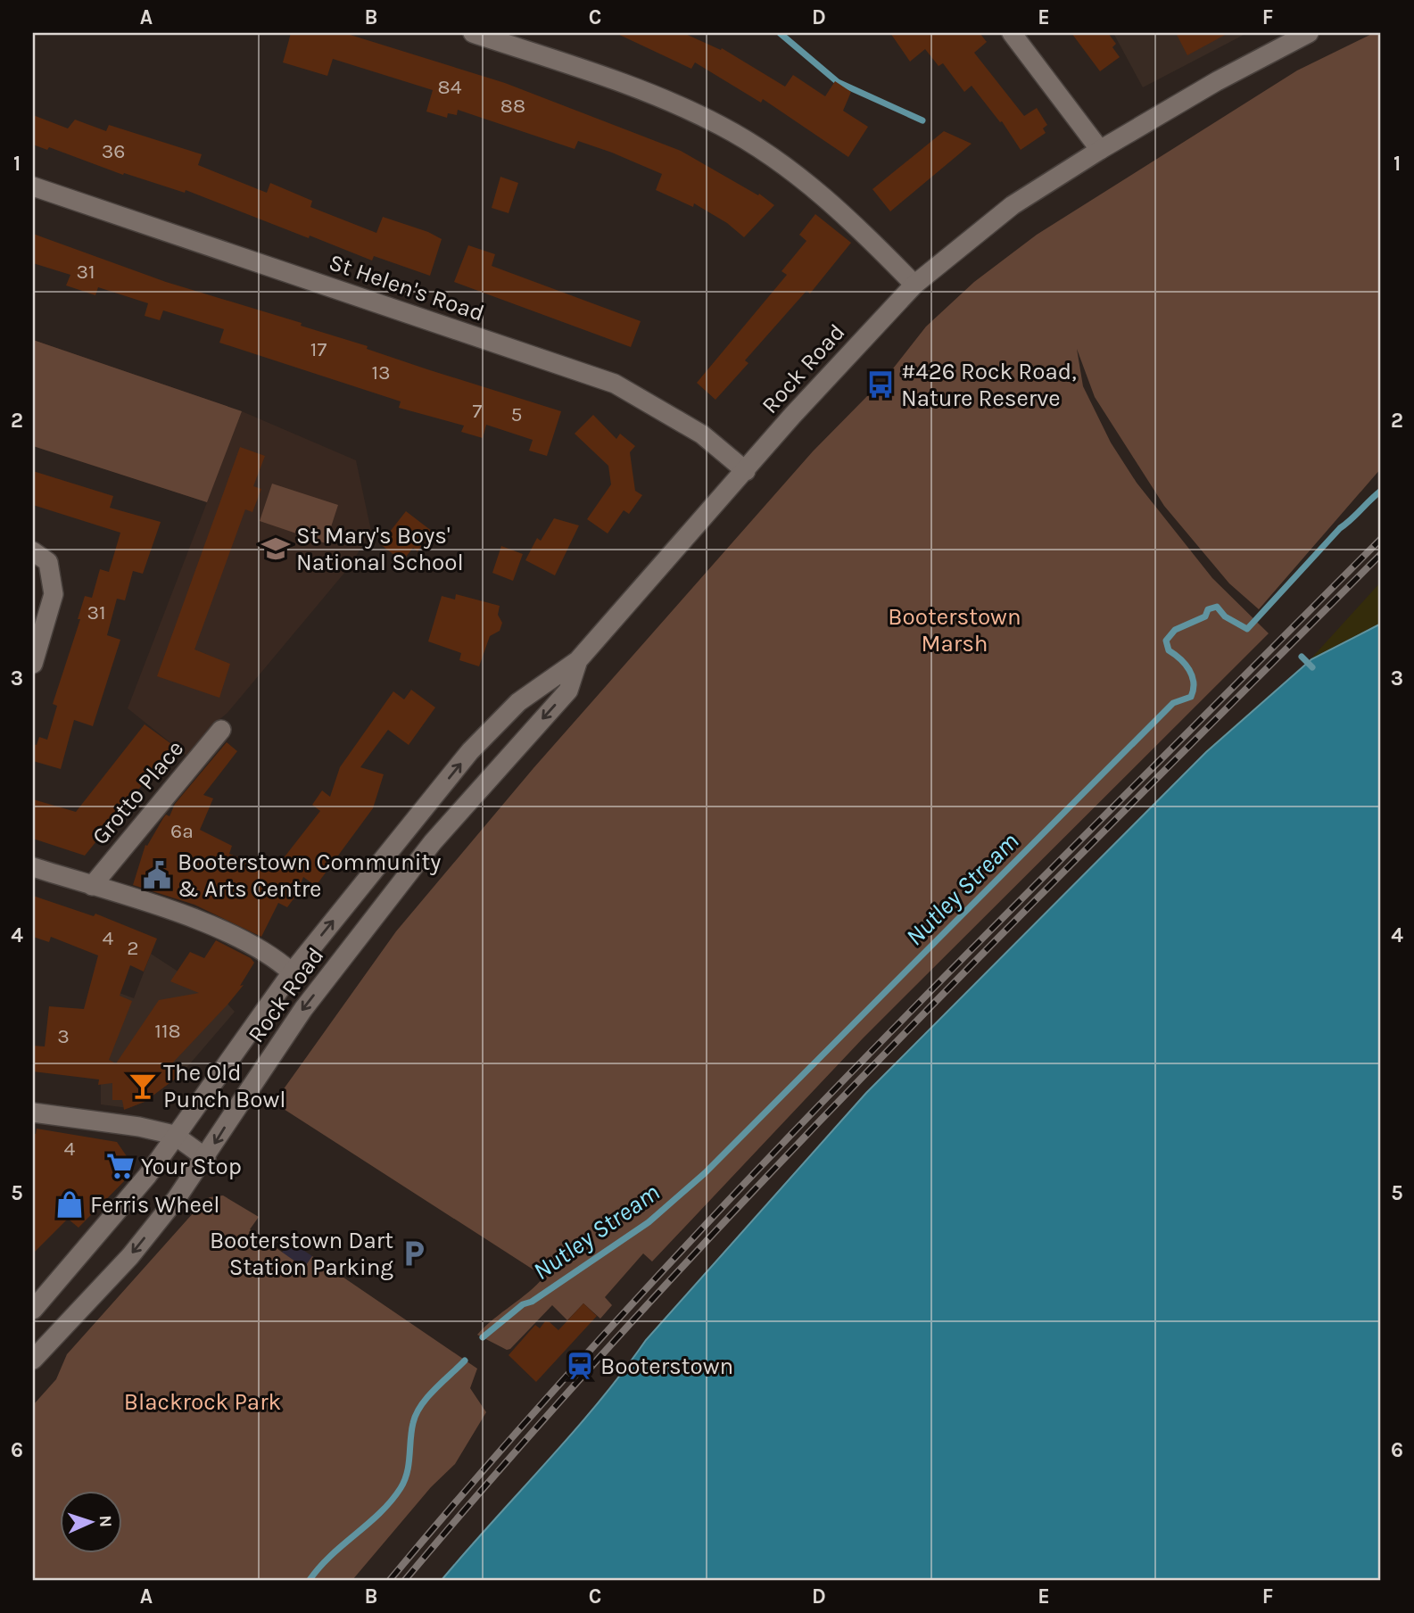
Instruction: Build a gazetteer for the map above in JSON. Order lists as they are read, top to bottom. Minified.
{"streets":{"main road":["St Helen's Road","Rock Road","Grotto Place"]},"crossings":[["St Helen's Road","Rock Road"]],"water":["Nutley Stream"],"parks":["Booterstown Marsh","Blackrock Park"],"places":{"bus stop":["#426 Rock Road, Nature Reserve"],"school or university":["St Mary's Boys' National School"],"public building":["Booterstown Community & Arts Centre"],"bar":["The Old Punch Bowl"],"supermarket":["Your Stop"],"shop":["Ferris Wheel"],"parking":["Booterstown Dart Station Parking"],"station":["Booterstown"]},"house_numbers":["84","88","36","31","17","13","7","5","31","6a","4","2","118","3","4"],"north":"right","grid":{"columns":["A","B","C","D","E","F"],"rows":["1","2","3","4","5","6"]}}
